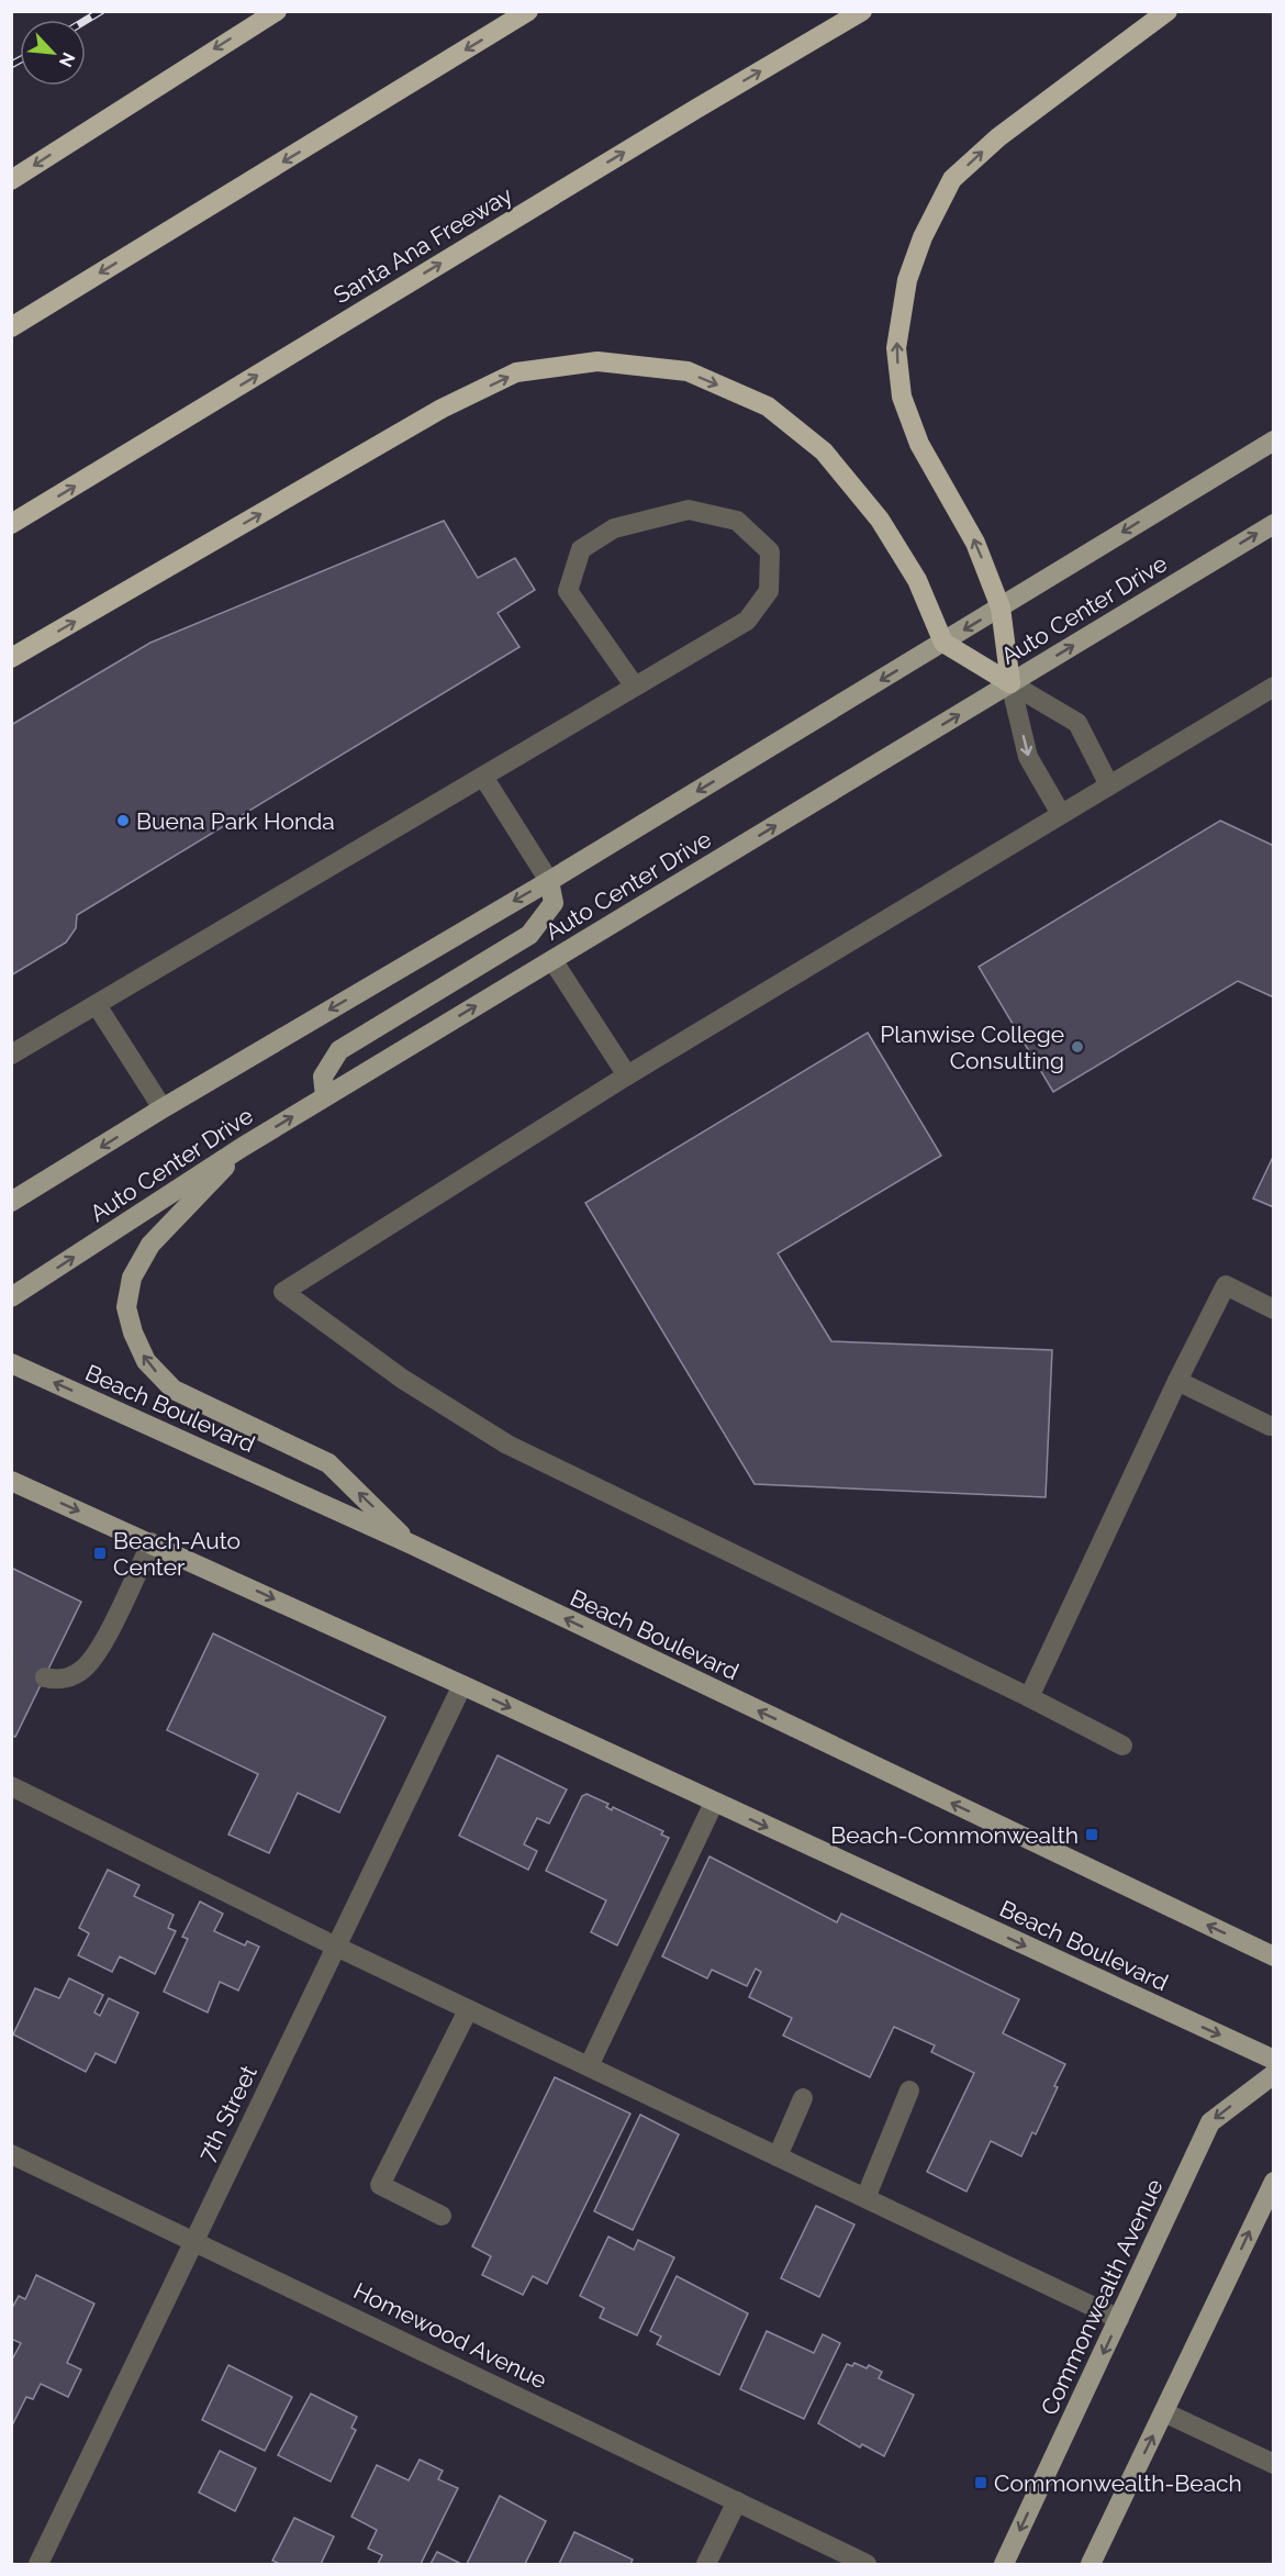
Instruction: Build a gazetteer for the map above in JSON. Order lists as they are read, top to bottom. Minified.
{"streets":{"highway":["Santa Ana Freeway"],"main road":["Auto Center Drive","Beach Boulevard","Commonwealth Avenue"],"street":["7th Street","Homewood Avenue"]},"crossings":[["Beach Boulevard","7th Street"],["7th Street","Homewood Avenue"]],"places":{"other":["Buena Park Honda","Planwise College Consulting"],"transit":["Beach-Auto Center","Beach-Commonwealth","Commonwealth-Beach"]},"north":"bottom right"}
